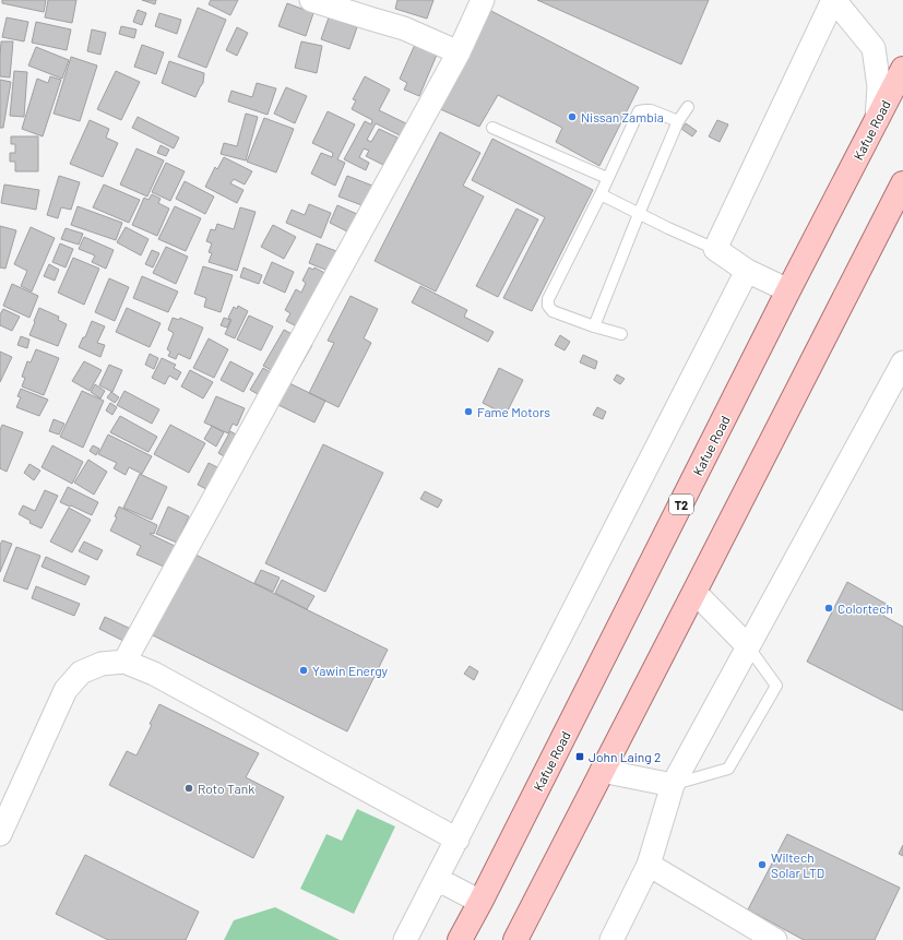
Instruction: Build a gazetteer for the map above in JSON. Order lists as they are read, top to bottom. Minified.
{"streets":{"main road":["Kafue Road","T2"]},"places":{"other":["Nissan Zambia","Fame Motors","Colortech","Yawin Energy","Roto Tank","Wiltech Solar LTD"],"transit":["John Laing 2"]}}
